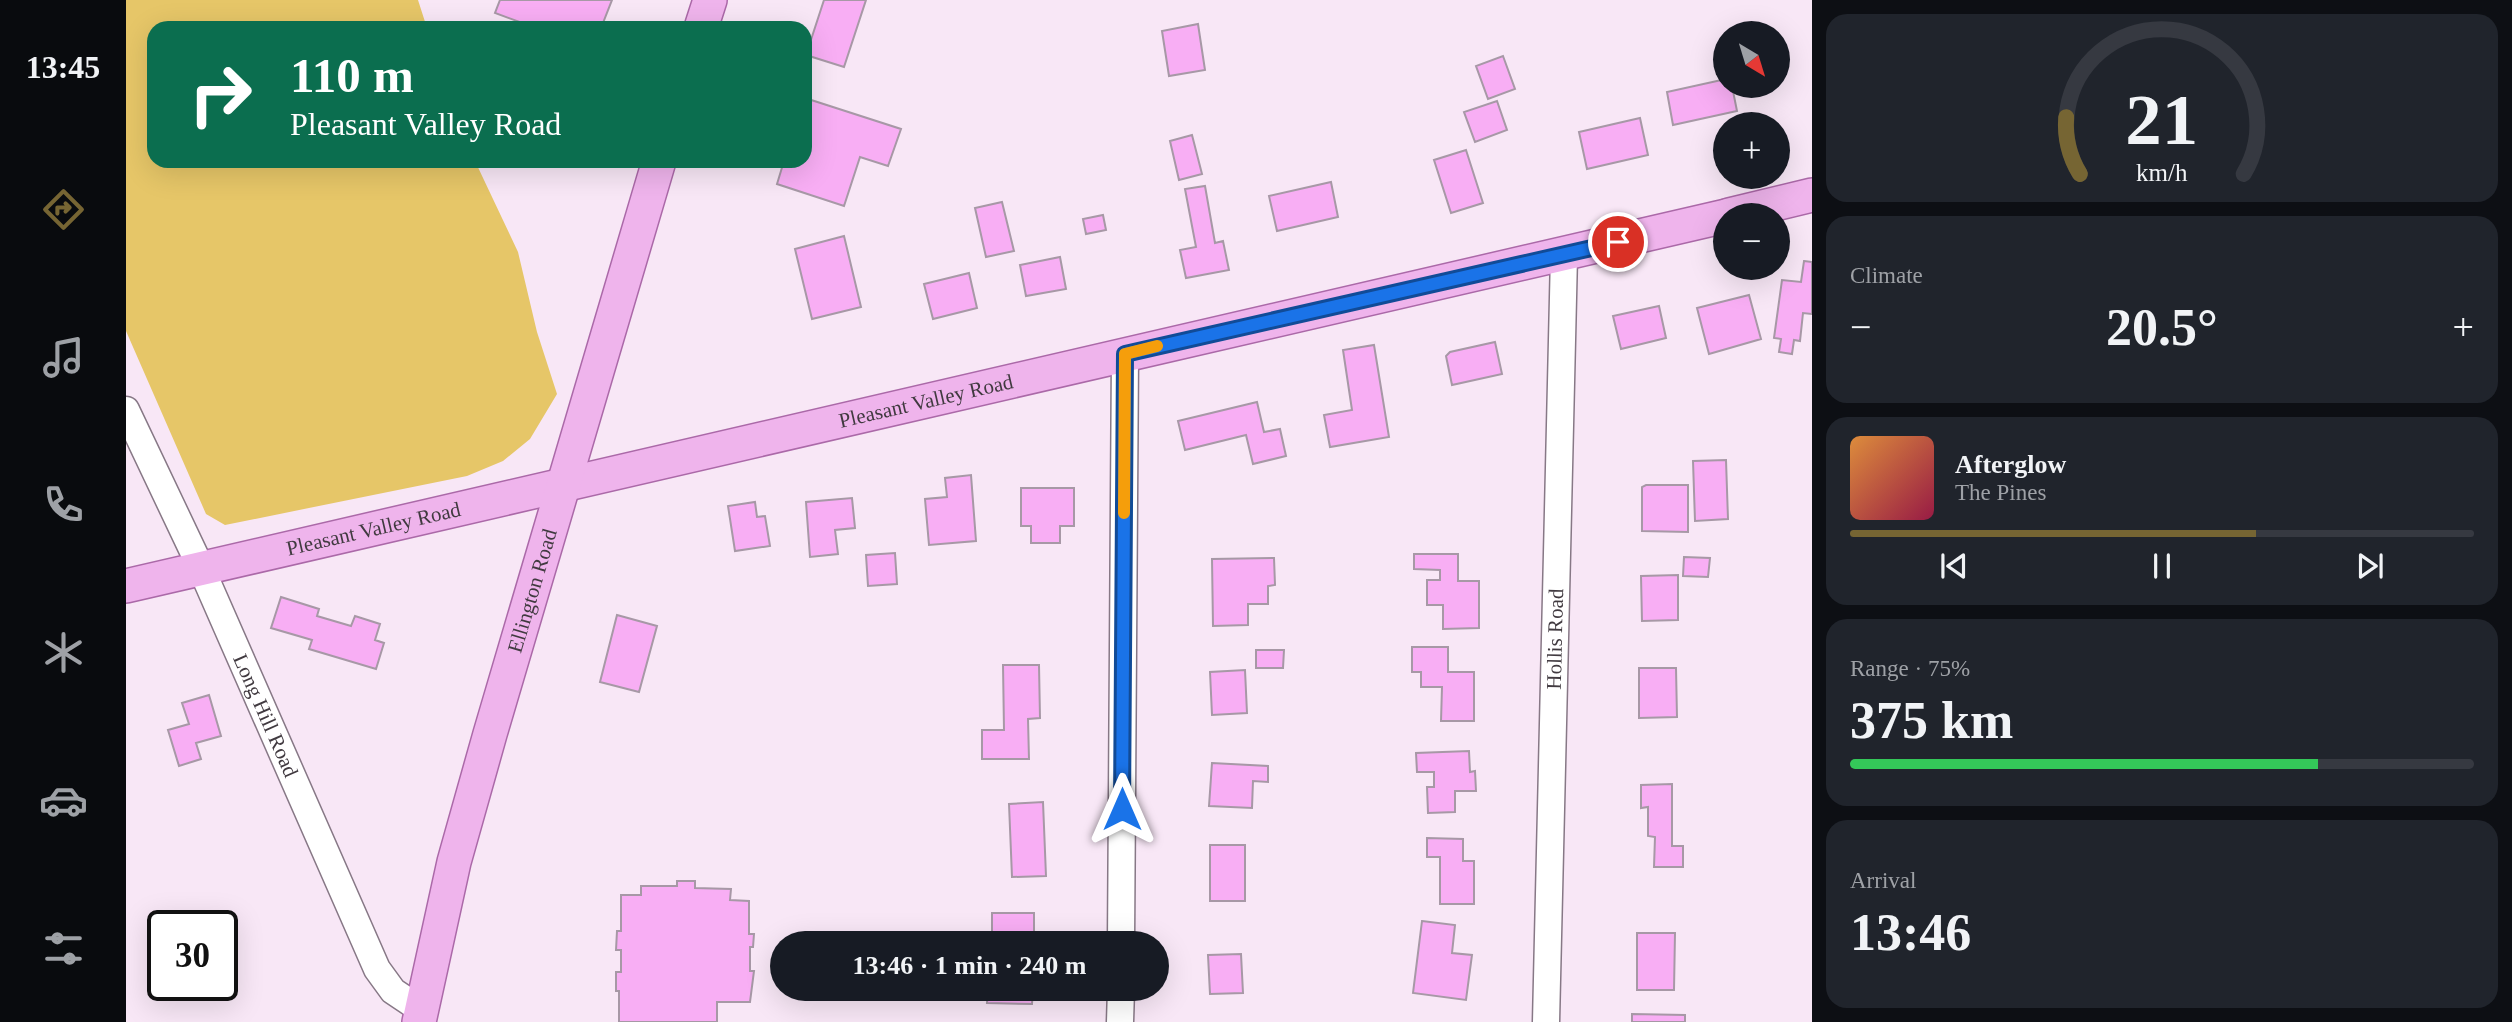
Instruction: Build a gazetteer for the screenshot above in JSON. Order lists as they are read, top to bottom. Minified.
{"streets":{"main road":["Pleasant Valley Road","Ellington Road"],"street":["Hollis Road","Long Hill Road"]},"crossings":[["Pleasant Valley Road","Ellington Road"],["Pleasant Valley Road","Hollis Road"],["Pleasant Valley Road","Long Hill Road"],["Ellington Road","Long Hill Road"]],"north":"bottom right","page":{"tabs":"13:45","map_buttons":["+","−"],"turn":["110 m","Pleasant Valley Road"],"tile":["Climate",["Range · 75%","375 km"],["Arrival","13:46"]],"heat":["−","20.5°","+"],"song":["Afterglow","The Pines"],"limit":"30","trip":"13:46 · 1 min · 240 m","gauge":["21","km/h"]}}
